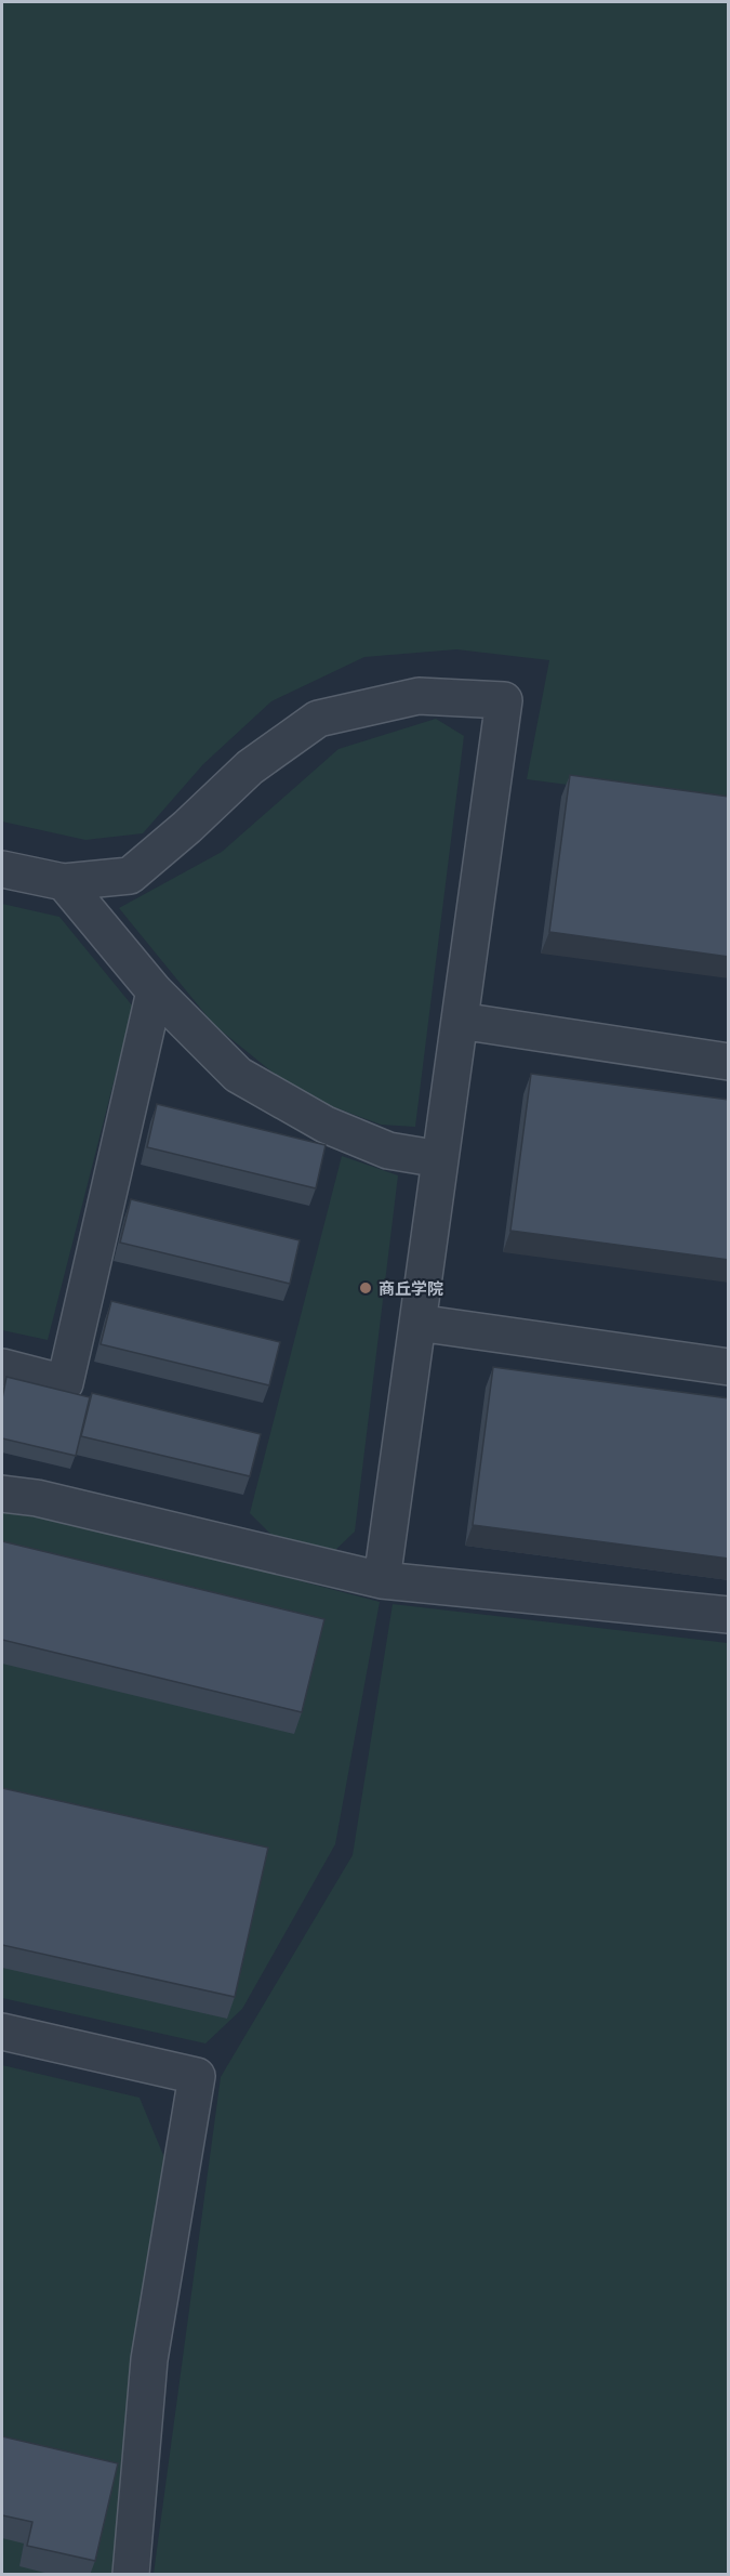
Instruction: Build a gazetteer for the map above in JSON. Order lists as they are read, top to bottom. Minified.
{"places":["商丘学院"]}
